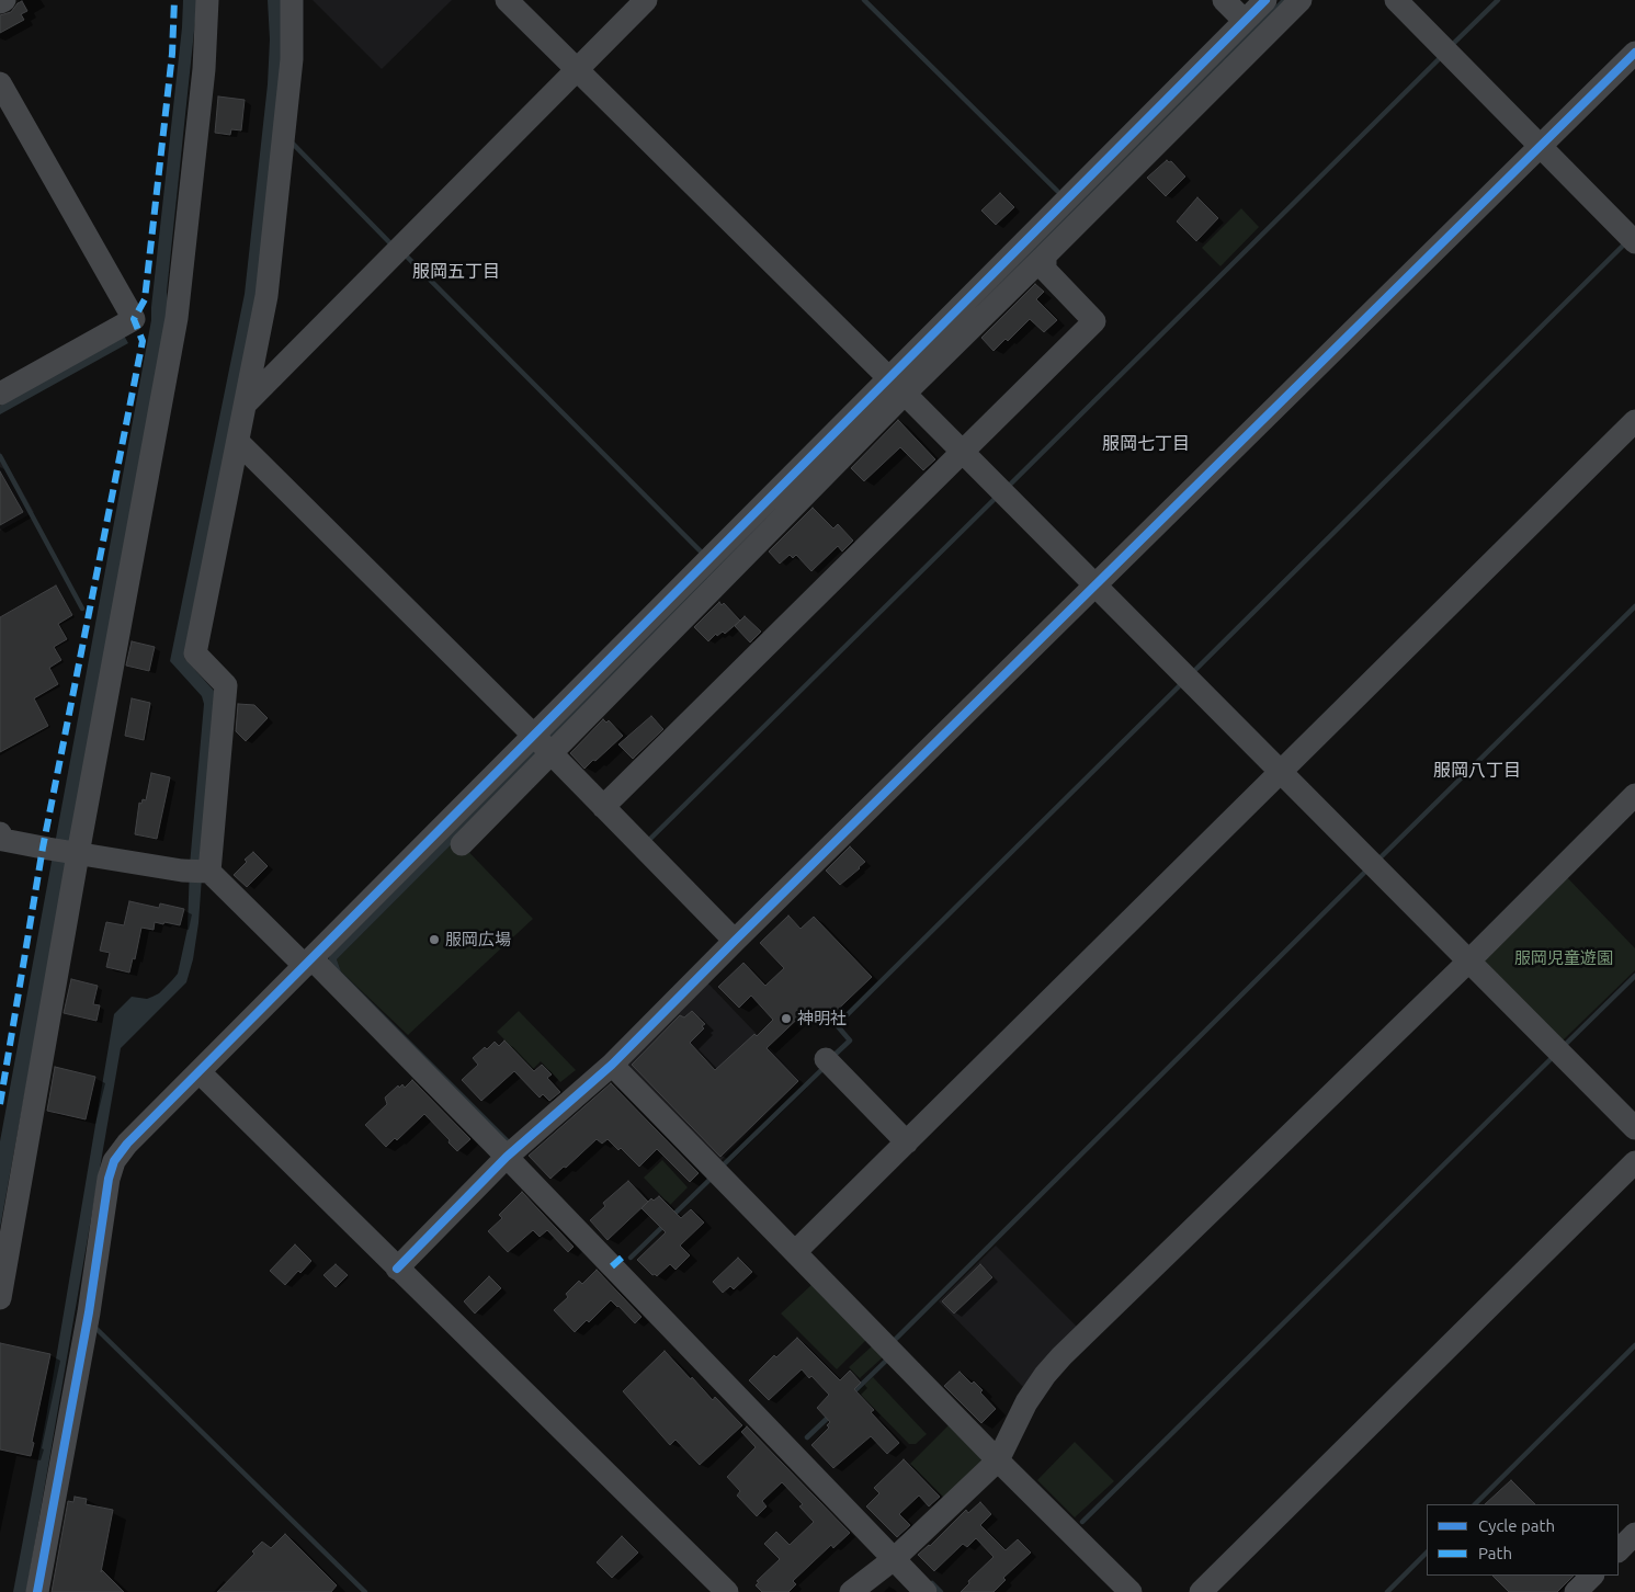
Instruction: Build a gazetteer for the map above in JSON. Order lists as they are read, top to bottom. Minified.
{"districts":["服岡五丁目","服岡七丁目","服岡八丁目"],"parks":["服岡児童遊園"],"places":["服岡広場","神明社"],"legend":["Cycle path","Path"]}
